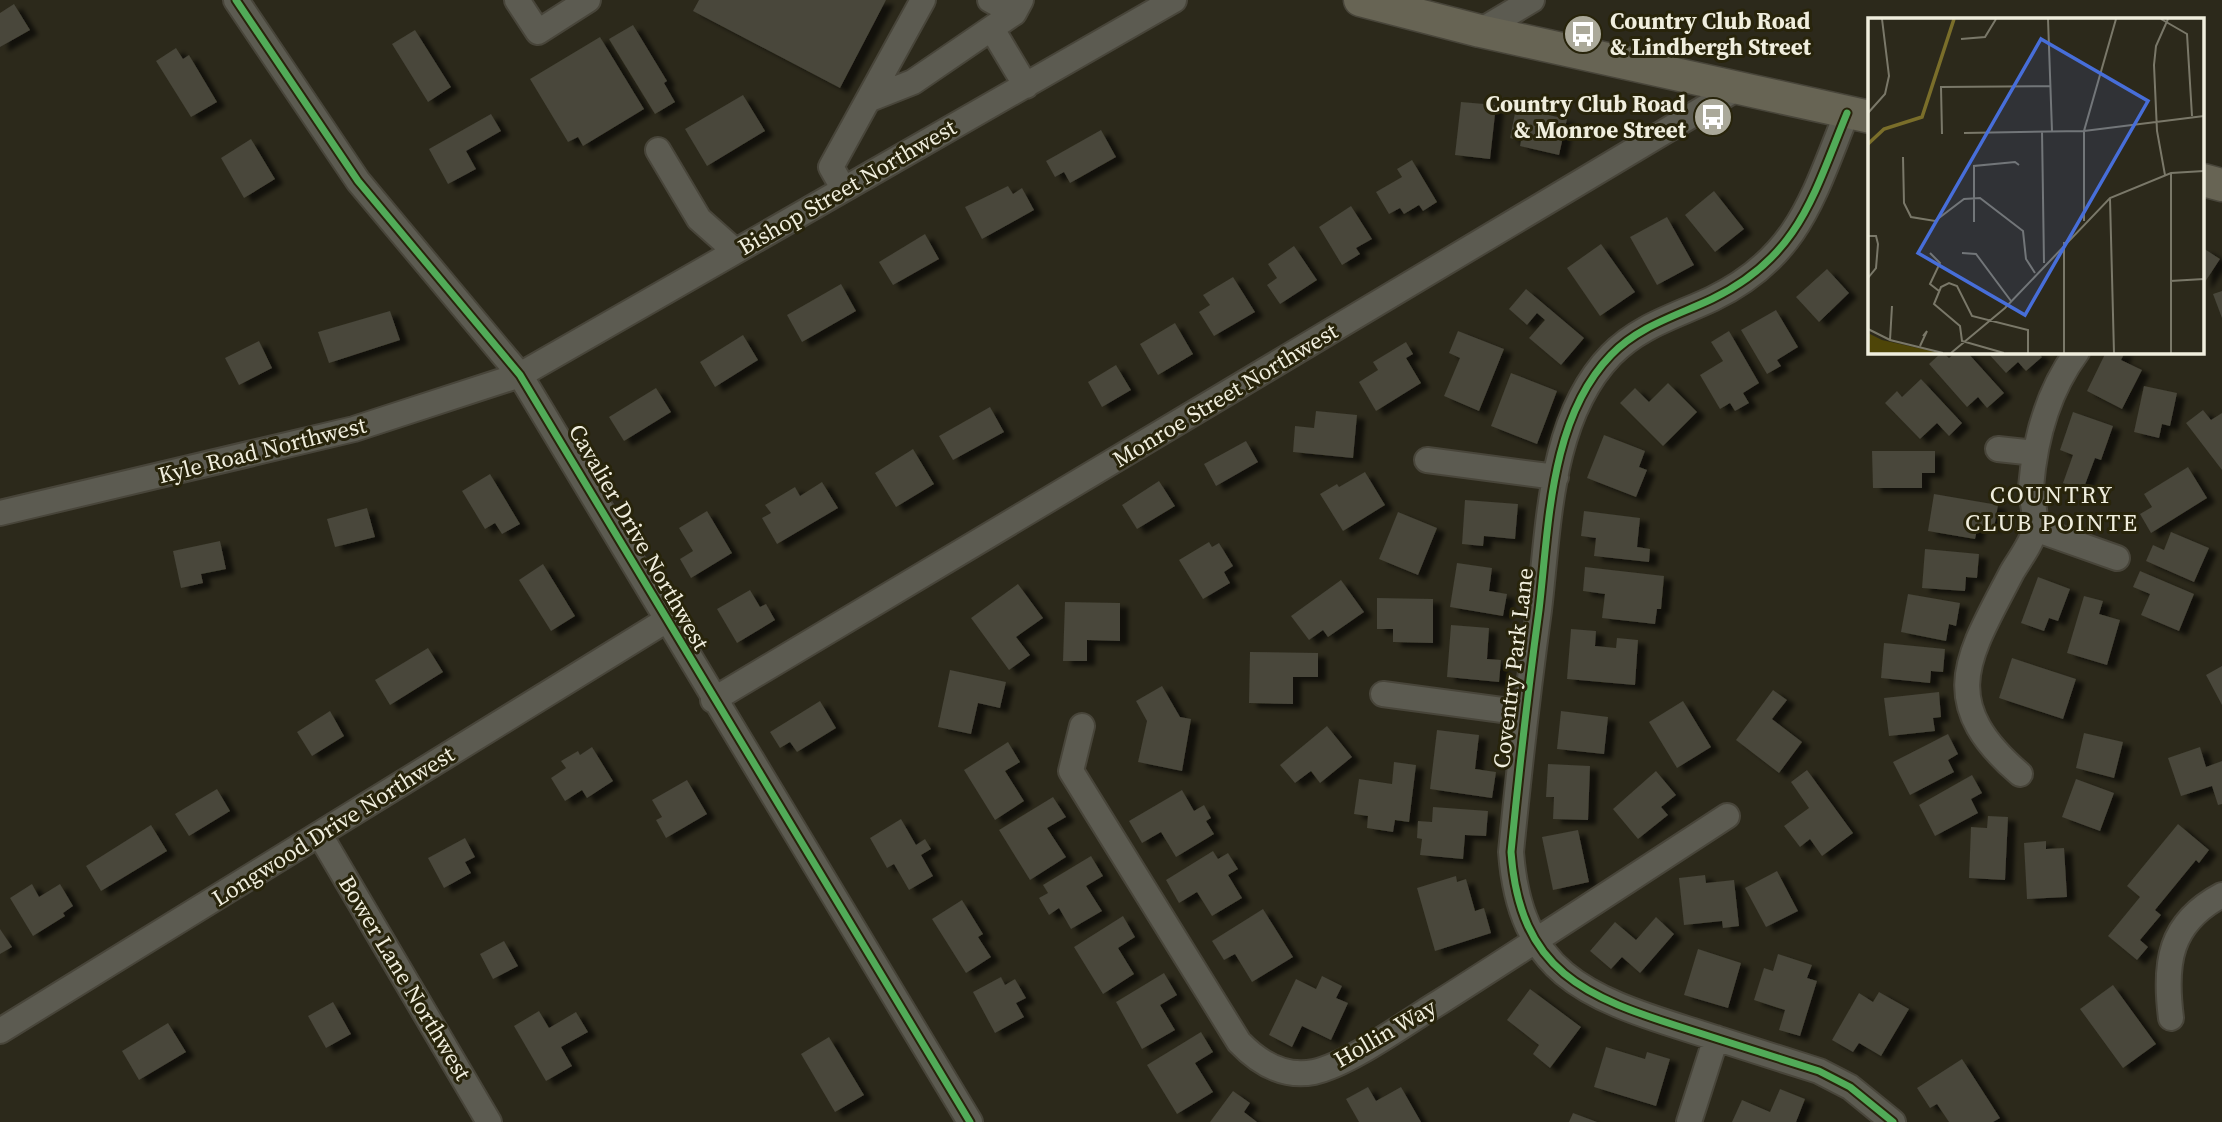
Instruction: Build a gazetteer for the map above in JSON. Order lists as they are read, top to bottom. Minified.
{"streets":{"street":["Bishop Street Northwest","Monroe Street Northwest","Kyle Road Northwest","Cavalier Drive Northwest","Coventry Park Lane","Longwood Drive Northwest","Bower Lane Northwest","Hollin Way"]},"crossings":[["Bishop Street Northwest","Kyle Road Northwest"],["Bishop Street Northwest","Cavalier Drive Northwest"],["Monroe Street Northwest","Cavalier Drive Northwest"],["Kyle Road Northwest","Cavalier Drive Northwest"],["Cavalier Drive Northwest","Longwood Drive Northwest"],["Coventry Park Lane","Hollin Way"],["Longwood Drive Northwest","Bower Lane Northwest"]],"districts":["COUNTRY CLUB POINTE"],"places":{"bus stop":["Country Club Road & Lindbergh Street","Country Club Road & Monroe Street"]}}
